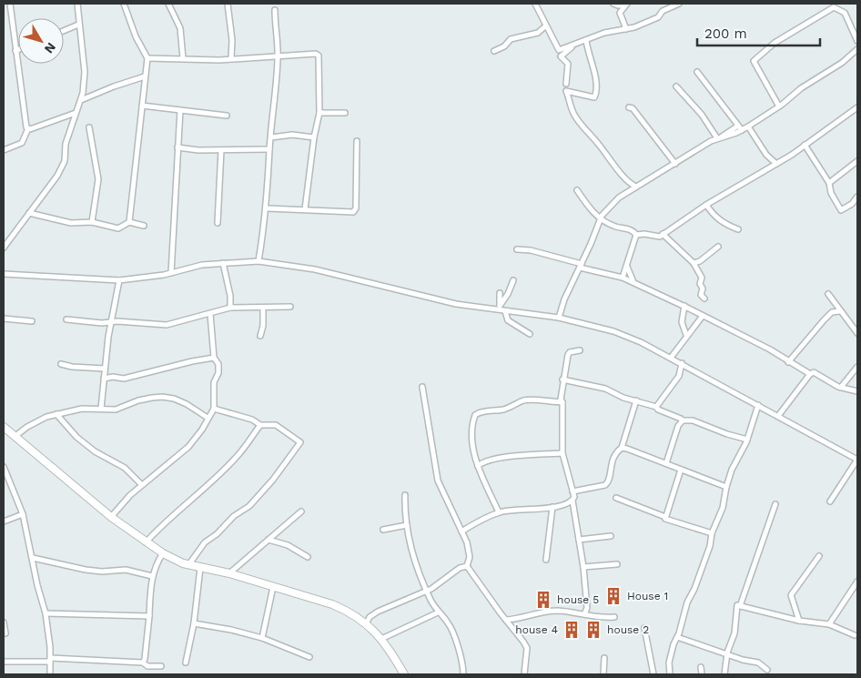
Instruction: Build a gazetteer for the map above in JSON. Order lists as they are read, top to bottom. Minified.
{"places":{"building":["House 1","house 5","house 4","house 2"]},"scale_bar":"200 m","north":"bottom right"}
